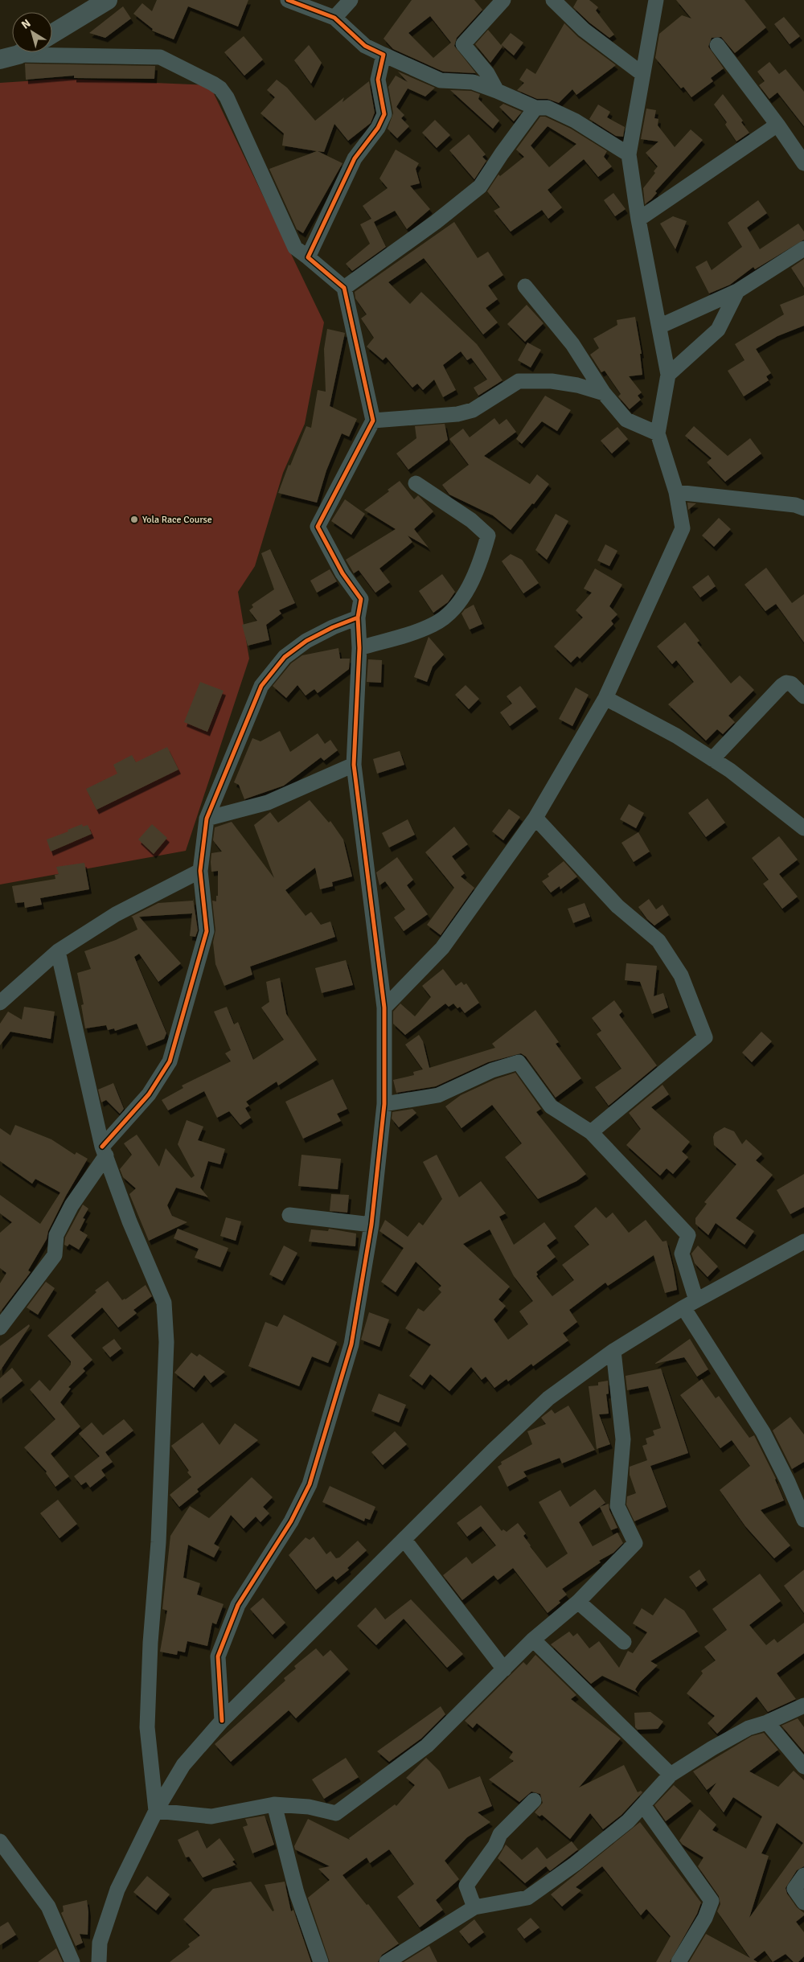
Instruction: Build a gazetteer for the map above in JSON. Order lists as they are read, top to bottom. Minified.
{"places":["Yola Race Course"],"north":"top left"}
